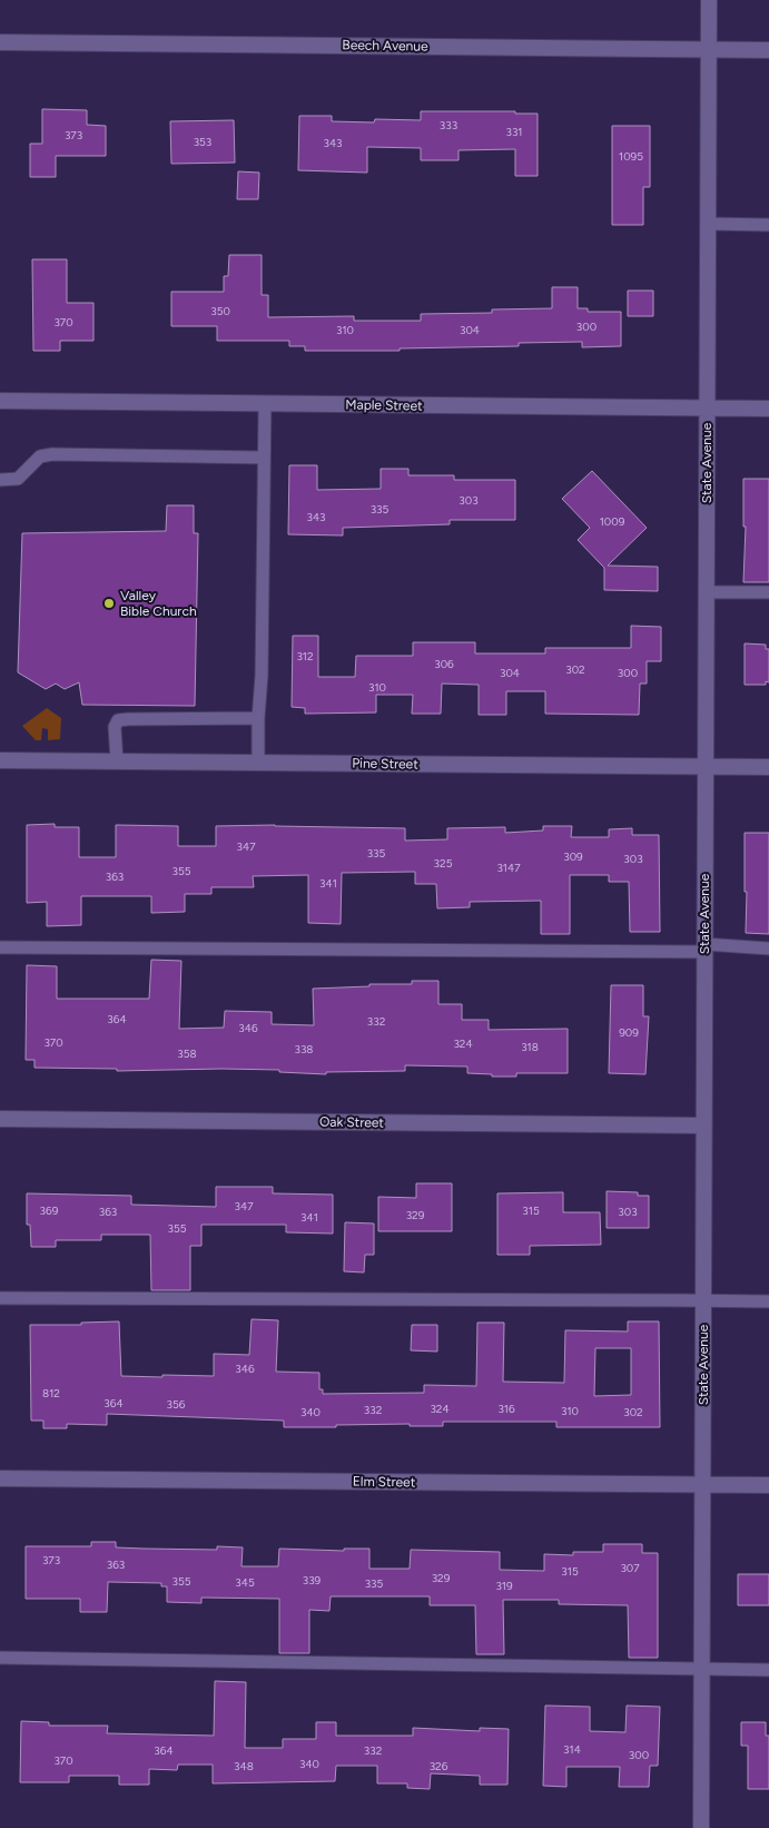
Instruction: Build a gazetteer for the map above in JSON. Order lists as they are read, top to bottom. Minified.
{"streets":{"street":["Beech Avenue","Maple Street","State Avenue","Pine Street","Oak Street","Elm Street"]},"crossings":[["Beech Avenue","State Avenue"],["Maple Street","State Avenue"],["State Avenue","Pine Street"],["State Avenue","Oak Street"],["State Avenue","Elm Street"]],"places":["Valley Bible Church"],"house_numbers":["333","331","373","353","343","1095","350","370","300","310","304","303","335","343","1009","312","306","302","304","300","310","347","335","309","303","325","3147","355","363","341","364","332","346","909","370","324","318","338","358","347","369","315","363","303","329","341","355","346","812","364","356","324","316","332","310","340","302","373","363","307","315","329","339","355","345","335","319","314","364","332","300","370","340","348","326"]}
